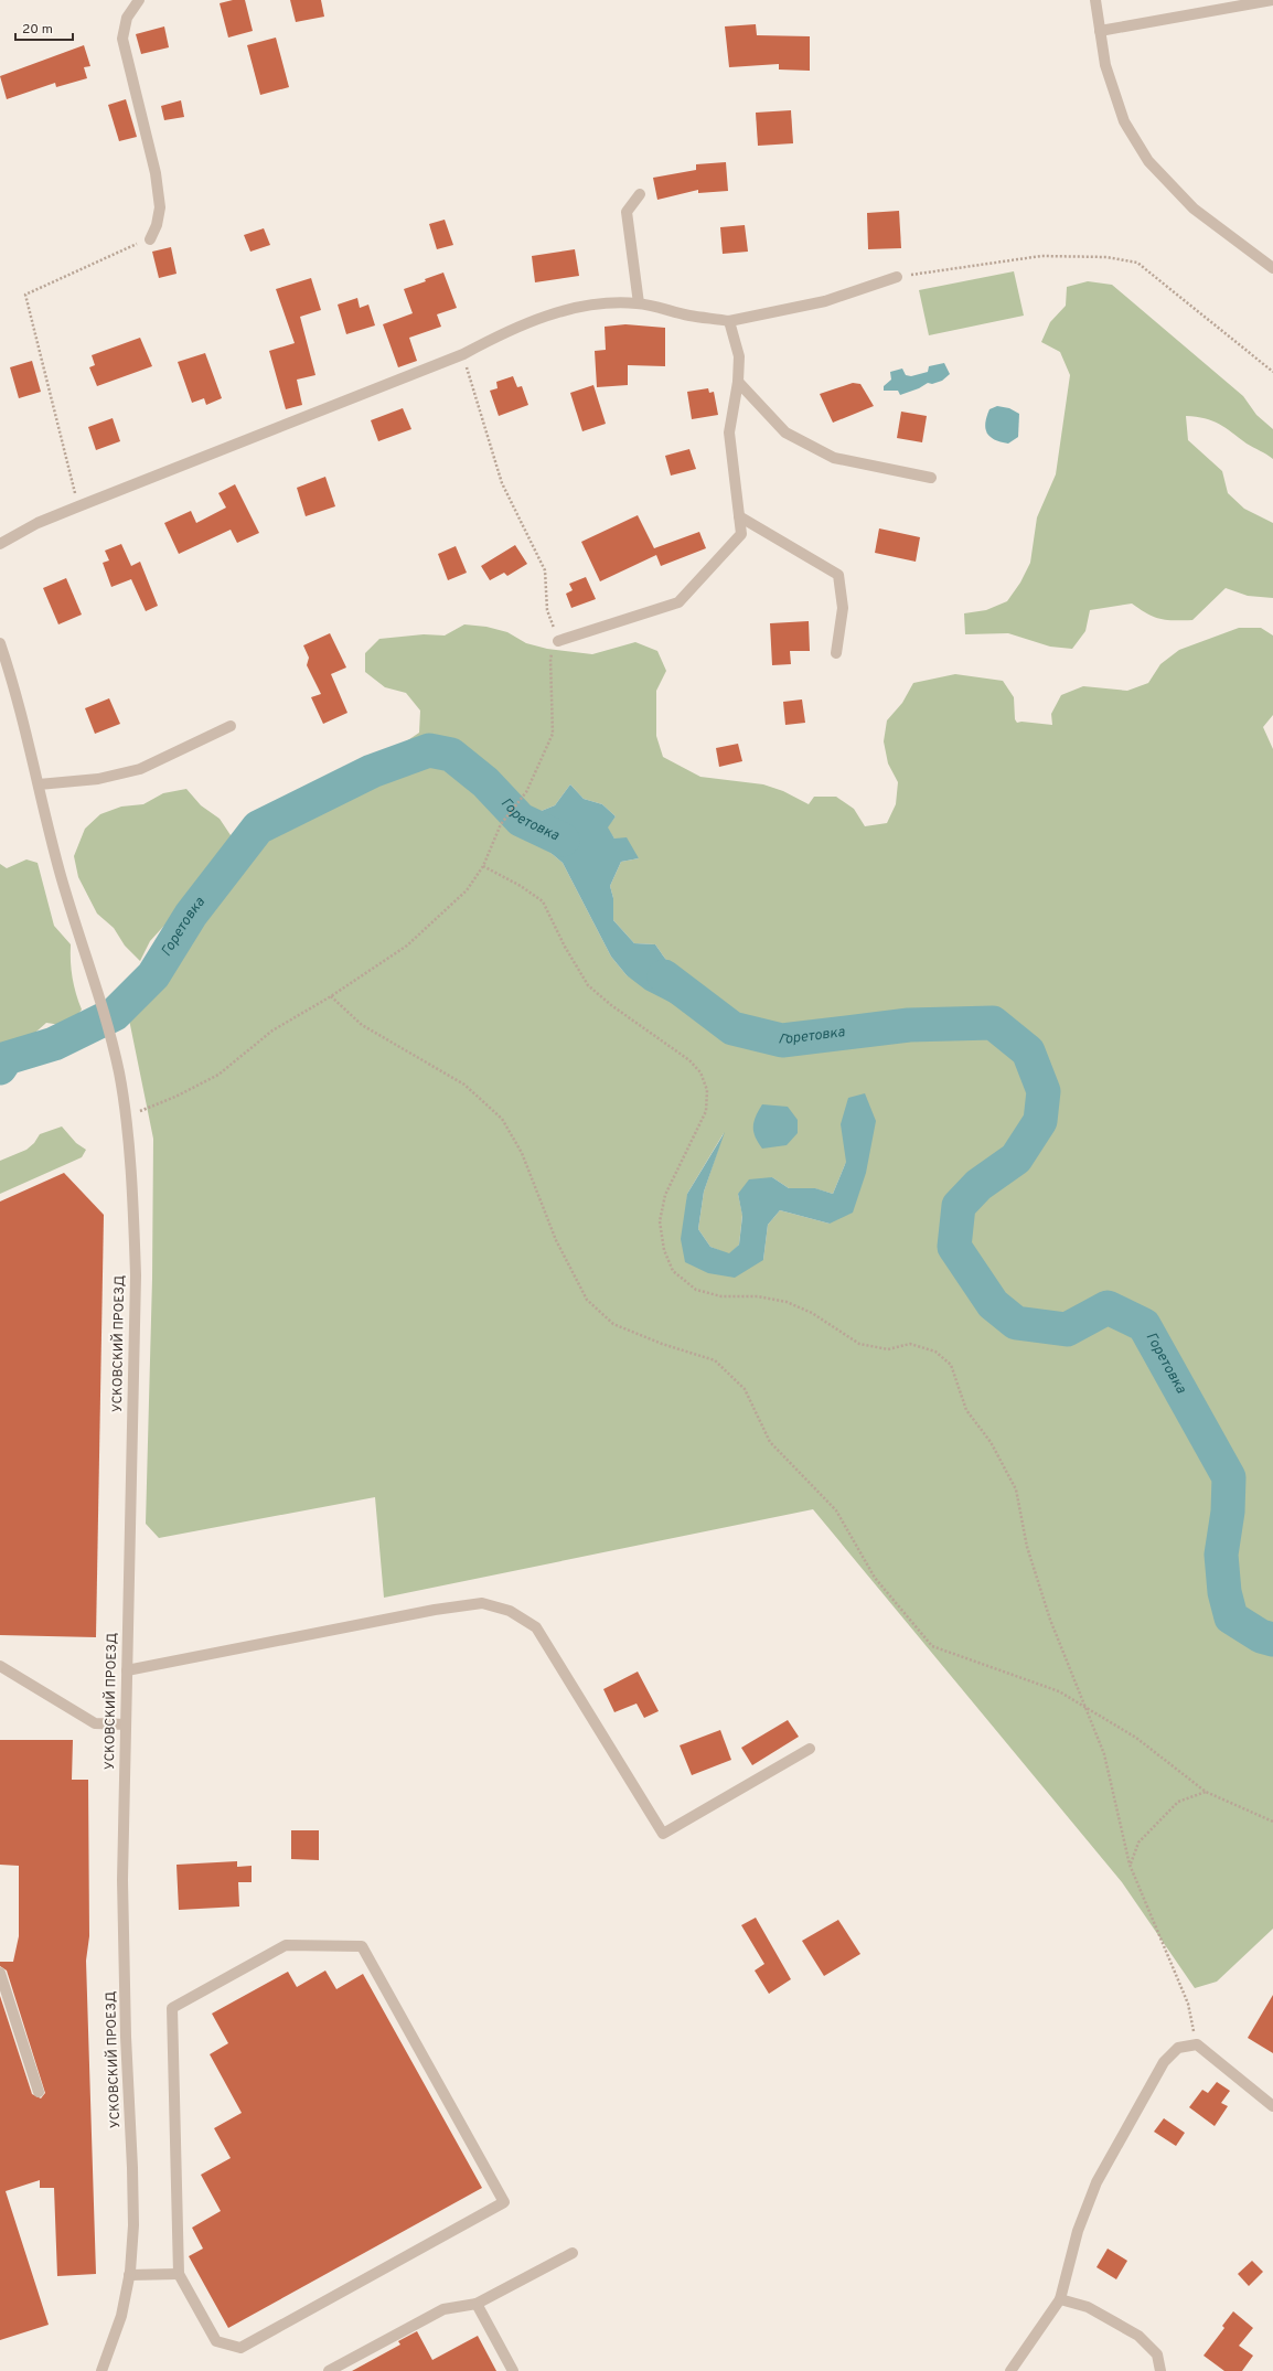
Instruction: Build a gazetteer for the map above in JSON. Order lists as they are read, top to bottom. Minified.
{"streets":{"street":["УСКОВСКИЙ ПРОЕЗД"]},"water":["Горетовка"],"scale_bar":"20 m"}
